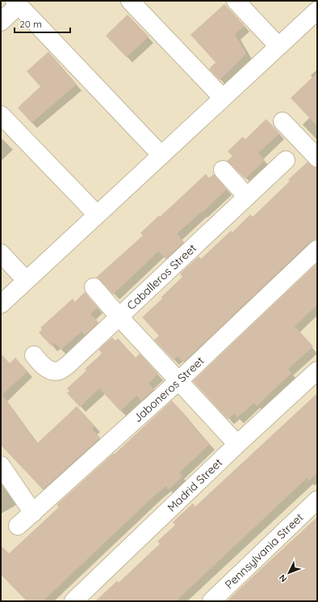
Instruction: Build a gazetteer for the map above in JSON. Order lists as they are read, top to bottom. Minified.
{"streets":{"street":["Caballeros Street","Jaboneros Street","Madrid Street","Pennsylvania Street"]},"scale_bar":"20 m","north":"bottom left"}
